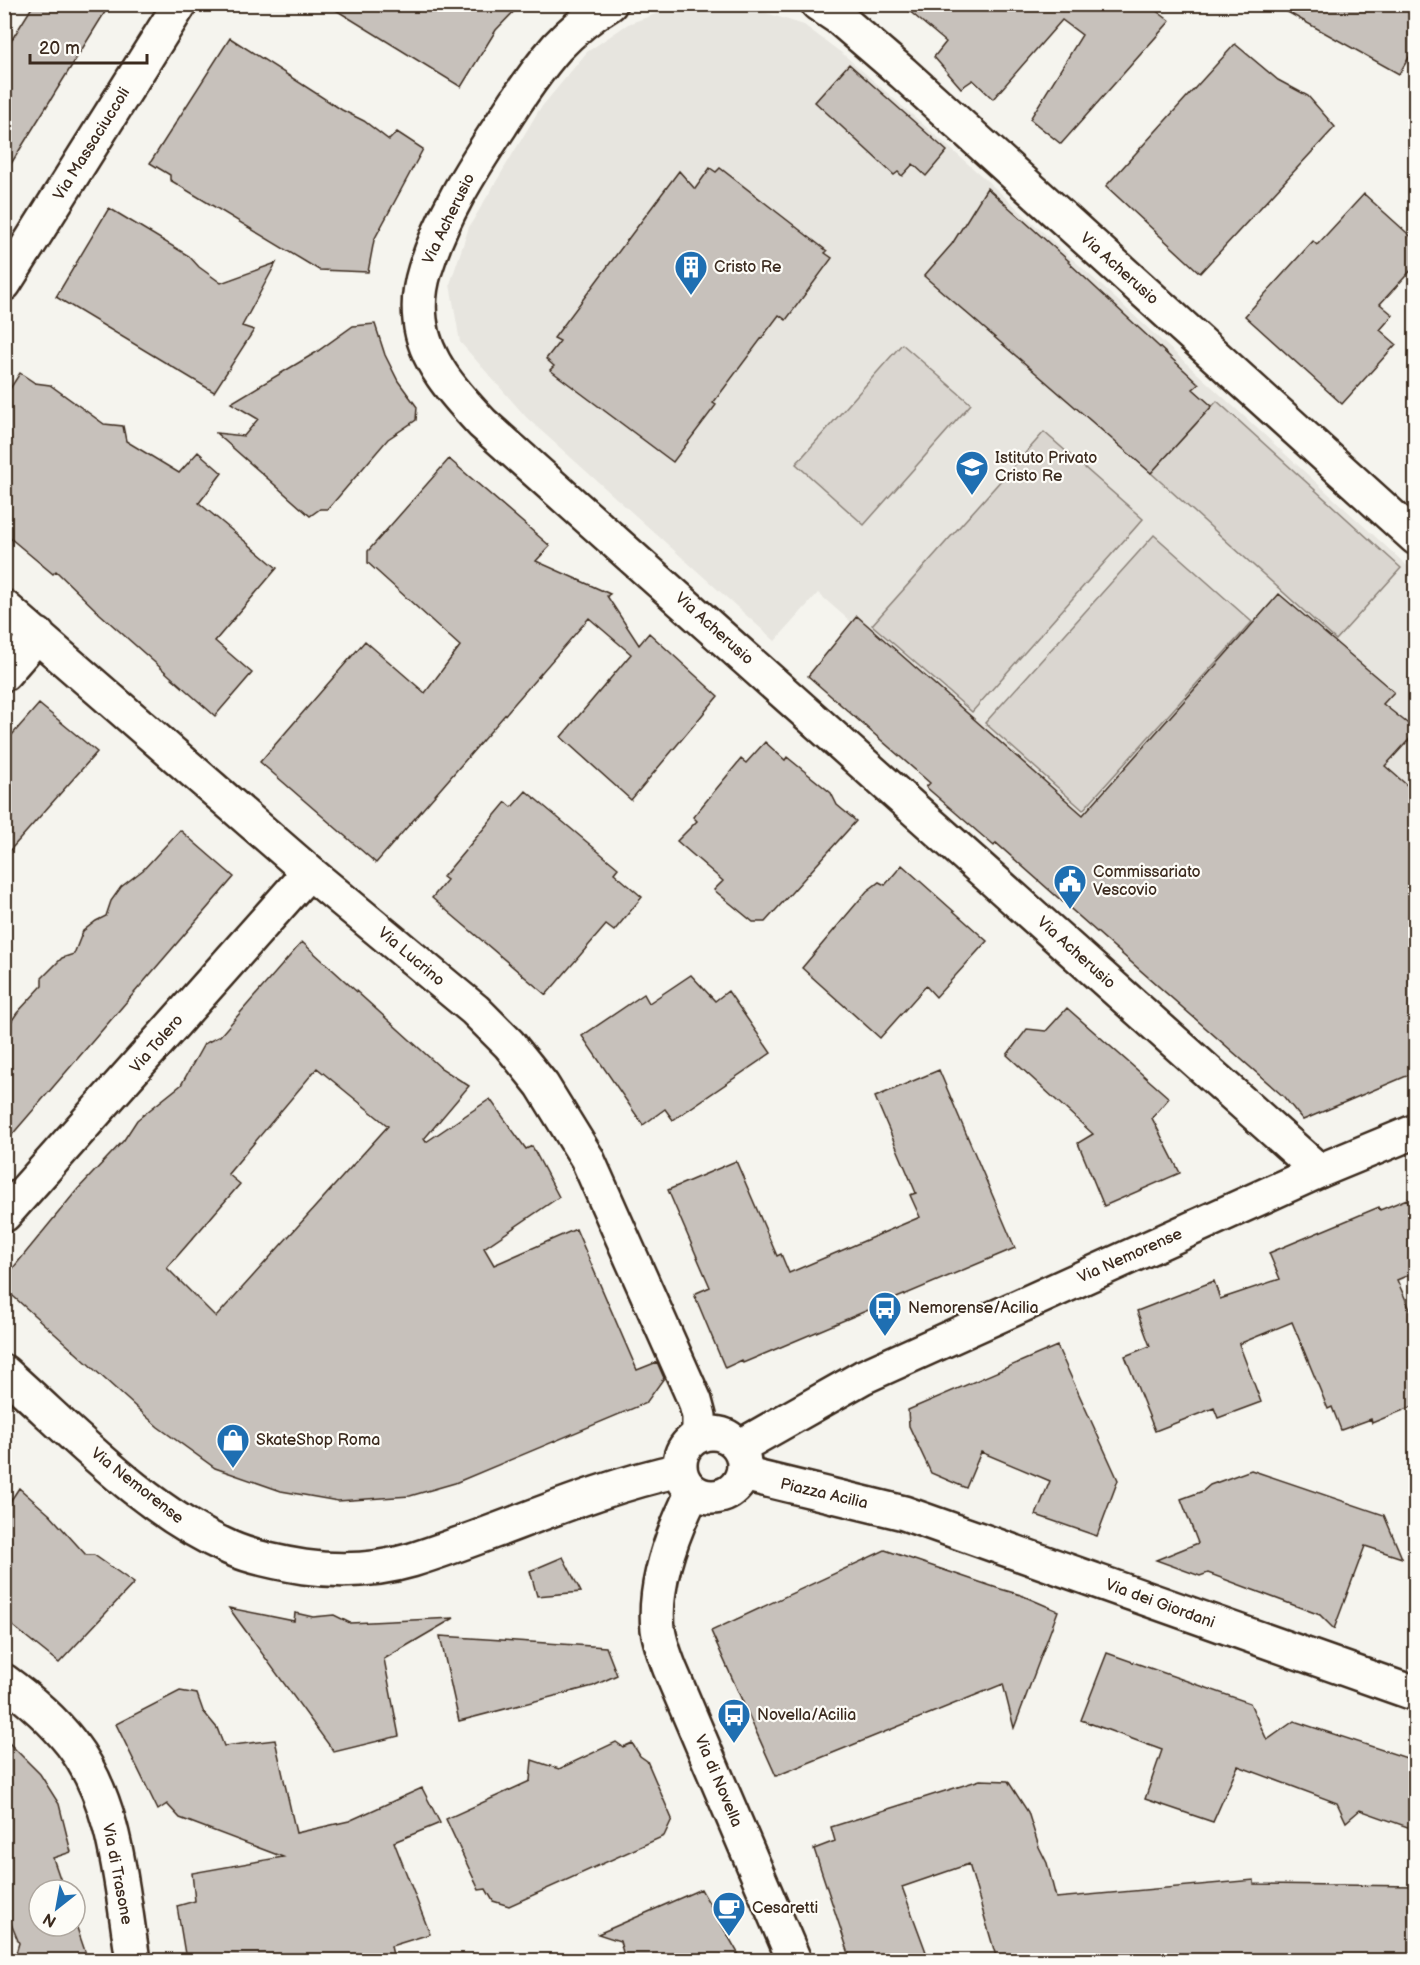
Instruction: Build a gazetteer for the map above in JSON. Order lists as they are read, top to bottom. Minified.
{"streets":{"street":["Via Massaciuccoli","Via Acherusio","Via Lucrino","Via Tolero","Via Nemorense","Piazza Acilia","Via dei Giordani","Via di Novella","Via di Trasone"]},"crossings":[["Via Acherusio","Via Nemorense"],["Via Lucrino","Via Tolero"],["Via Lucrino","Via Nemorense"],["Via Lucrino","Piazza Acilia"],["Via Lucrino","Via di Novella"],["Via Nemorense","Piazza Acilia"],["Via Nemorense","Via di Novella"],["Piazza Acilia","Via dei Giordani"],["Piazza Acilia","Via di Novella"]],"places":{"building":["Cristo Re"],"school or university":["Istituto Privato Cristo Re"],"public building":["Commissariato Vescovio"],"bus stop":["Nemorense/Acilia","Novella/Acilia"],"shop":["SkateShop Roma"],"cafe":["Cesaretti"]},"scale_bar":"20 m","north":"bottom left"}
